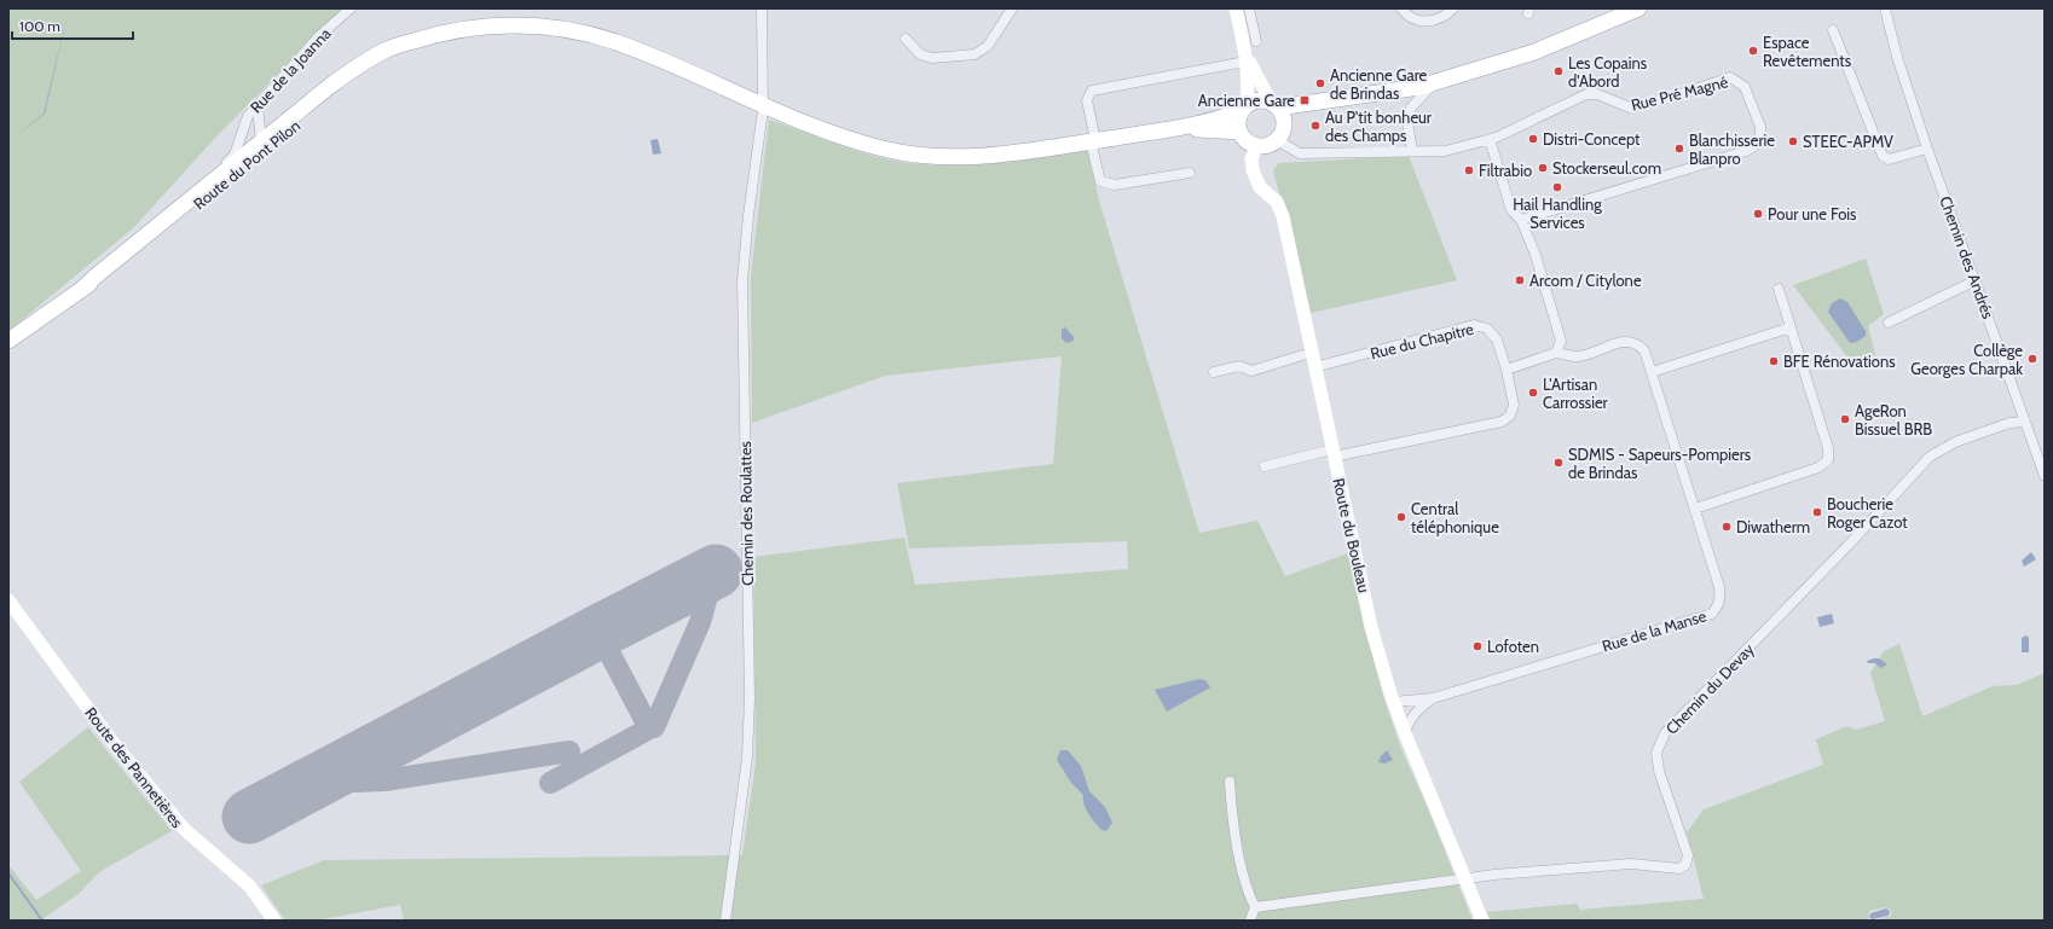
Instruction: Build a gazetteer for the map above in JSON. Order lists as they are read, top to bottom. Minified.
{"streets":{"main road":["Route du Pont Pilon","Route du Bouleau","Route des Pannetières"],"street":["Rue de la Joanna","Rue Pré Magné","Chemin des Andrés","Rue du Chapitre","Chemin des Roulattes","Rue de la Manse","Chemin du Devay"]},"crossings":[["Rue de la Joanna","Route du Pont Pilon"],["Rue Pré Magné","Route du Bouleau"],["Chemin des Andrés","Chemin du Devay"],["Rue du Chapitre","Route du Bouleau"],["Route du Bouleau","Chemin du Devay"]],"places":{"other":["Espace Revêtements","Les Copains d'Abord","Ancienne Gare de Brindas","Au P'tit bonheur des Champs","Distri-Concept","STEEC-APMV","Blanchisserie Blanpro","Stockerseul.com","Filtrabio","Hail Handling Services","Pour une Fois","Arcom / Citylone","Collège Georges Charpak","BFE Rénovations","L'Artisan Carrossier","AgeRon Bissuel BRB","SDMIS - Sapeurs-Pompiers de Brindas","Boucherie Roger Cazot","Central téléphonique","Diwatherm","Lofoten"],"transit":["Ancienne Gare"]},"scale_bar":"100 m"}
